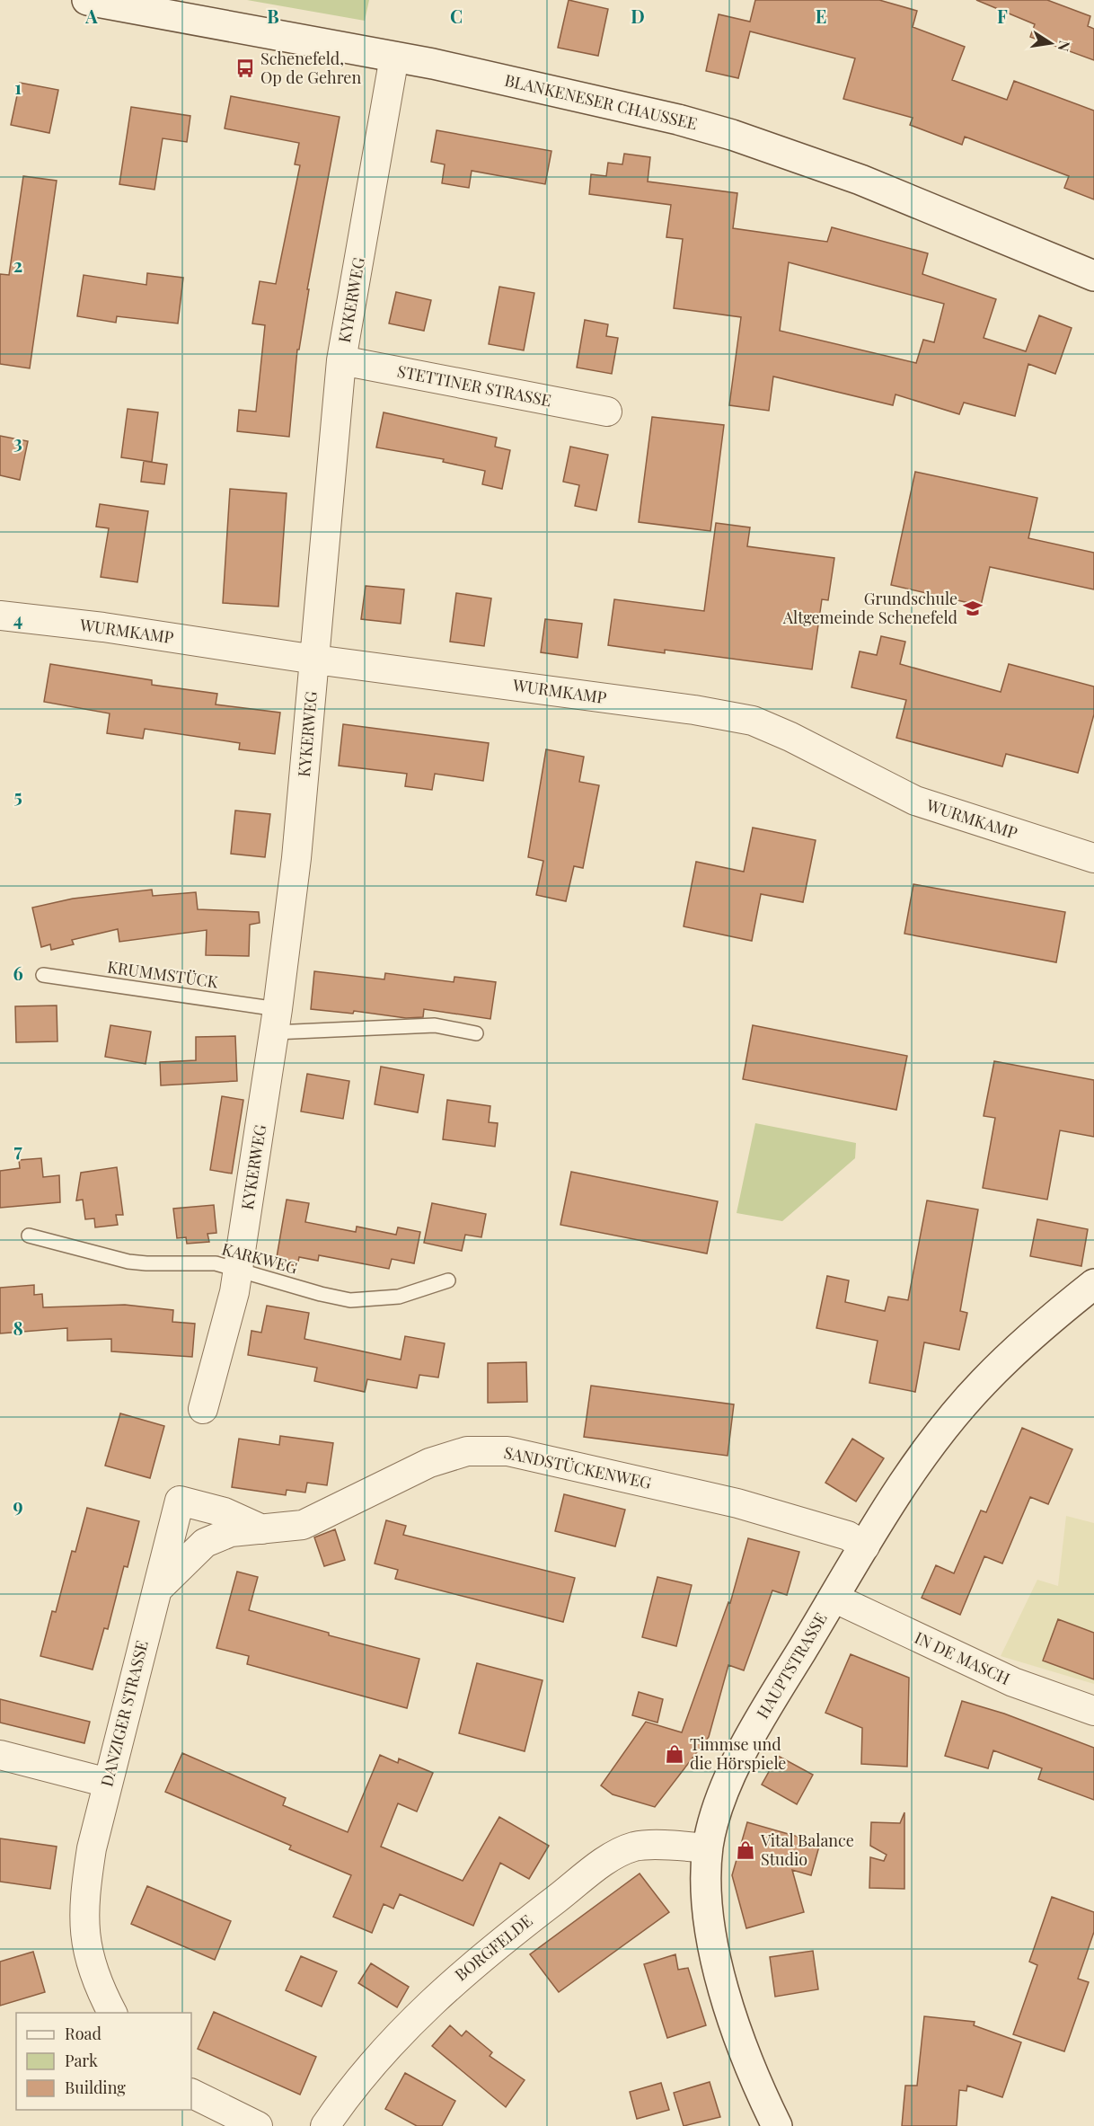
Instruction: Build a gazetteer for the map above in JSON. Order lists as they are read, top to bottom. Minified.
{"streets":{"main road":["BLANKENESER CHAUSSEE","HAUPTSTRASSE"],"street":["KYKERWEG","STETTINER STRASSE","WURMKAMP","SANDSTÜCKENWEG","IN DE MASCH","DANZIGER STRASSE","BORGFELDE"],"lane":["KRUMMSTÜCK","KARKWEG"]},"crossings":[["BLANKENESER CHAUSSEE","KYKERWEG"],["KYKERWEG","STETTINER STRASSE"],["KYKERWEG","WURMKAMP"],["KYKERWEG","KRUMMSTÜCK"],["KYKERWEG","KARKWEG"],["SANDSTÜCKENWEG","HAUPTSTRASSE"],["SANDSTÜCKENWEG","DANZIGER STRASSE"],["IN DE MASCH","HAUPTSTRASSE"],["HAUPTSTRASSE","BORGFELDE"]],"places":{"bus stop":["Schenefeld, Op de Gehren"],"school or university":["Grundschule Altgemeinde Schenefeld"],"shop":["Timmse und die Hörspiele","Vital Balance Studio"]},"legend":["Road","Park","Building"],"north":"right","grid":{"columns":["A","B","C","D","E","F"],"rows":["1","2","3","4","5","6","7","8","9"]}}
